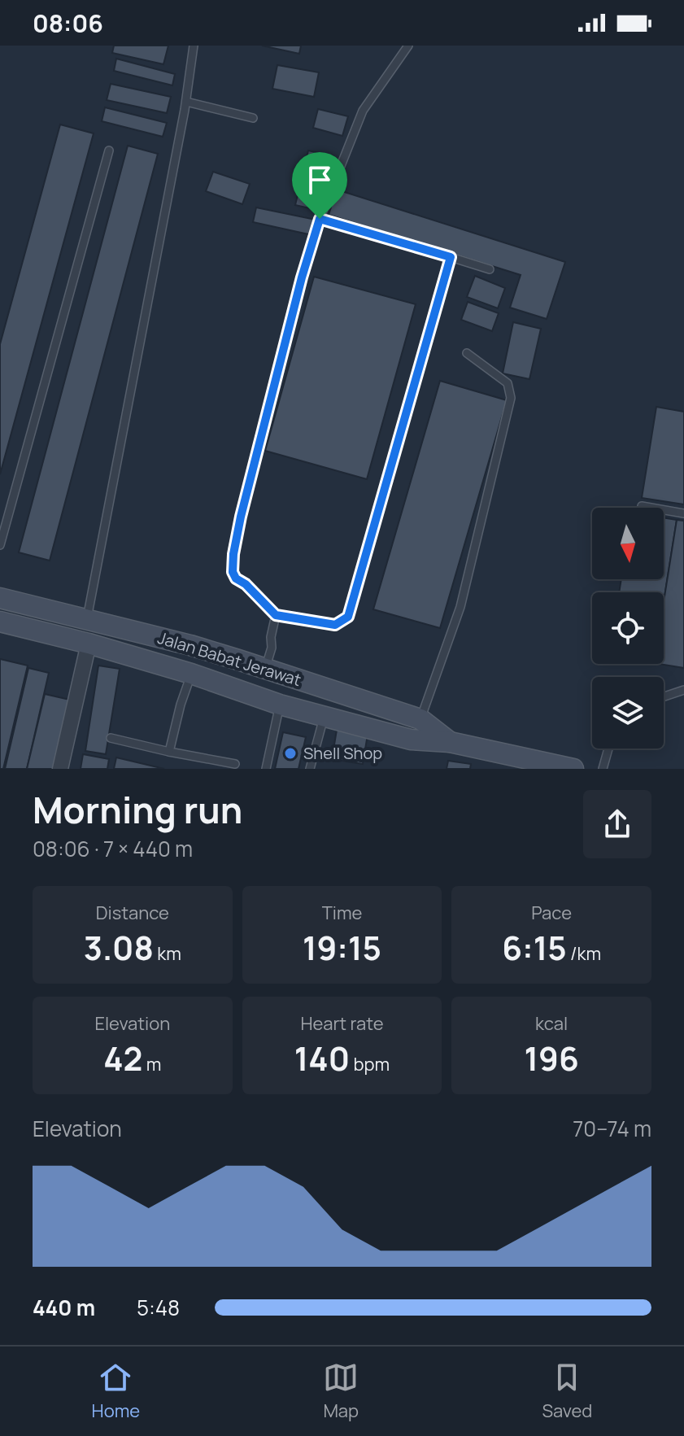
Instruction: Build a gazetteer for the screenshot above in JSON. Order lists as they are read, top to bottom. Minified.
{"streets":{"main road":["Jalan Babat Jerawat"]},"places":["Shell Shop"],"north":"bottom","page":{"status":"08:06","heading":["Morning run","08:06 · 7 × 440 m"],"stats":[["Distance","3.08 km"],["Time","19:15"],["Pace","6:15 /km"],["Elevation","42 m"],["Heart rate","140 bpm"],["kcal","196"]],"chart":["Elevation","70–74 m"],"list":[{"name":"440 m","note":"5:48"}],"tabs":["Home","Map","Saved"]}}
